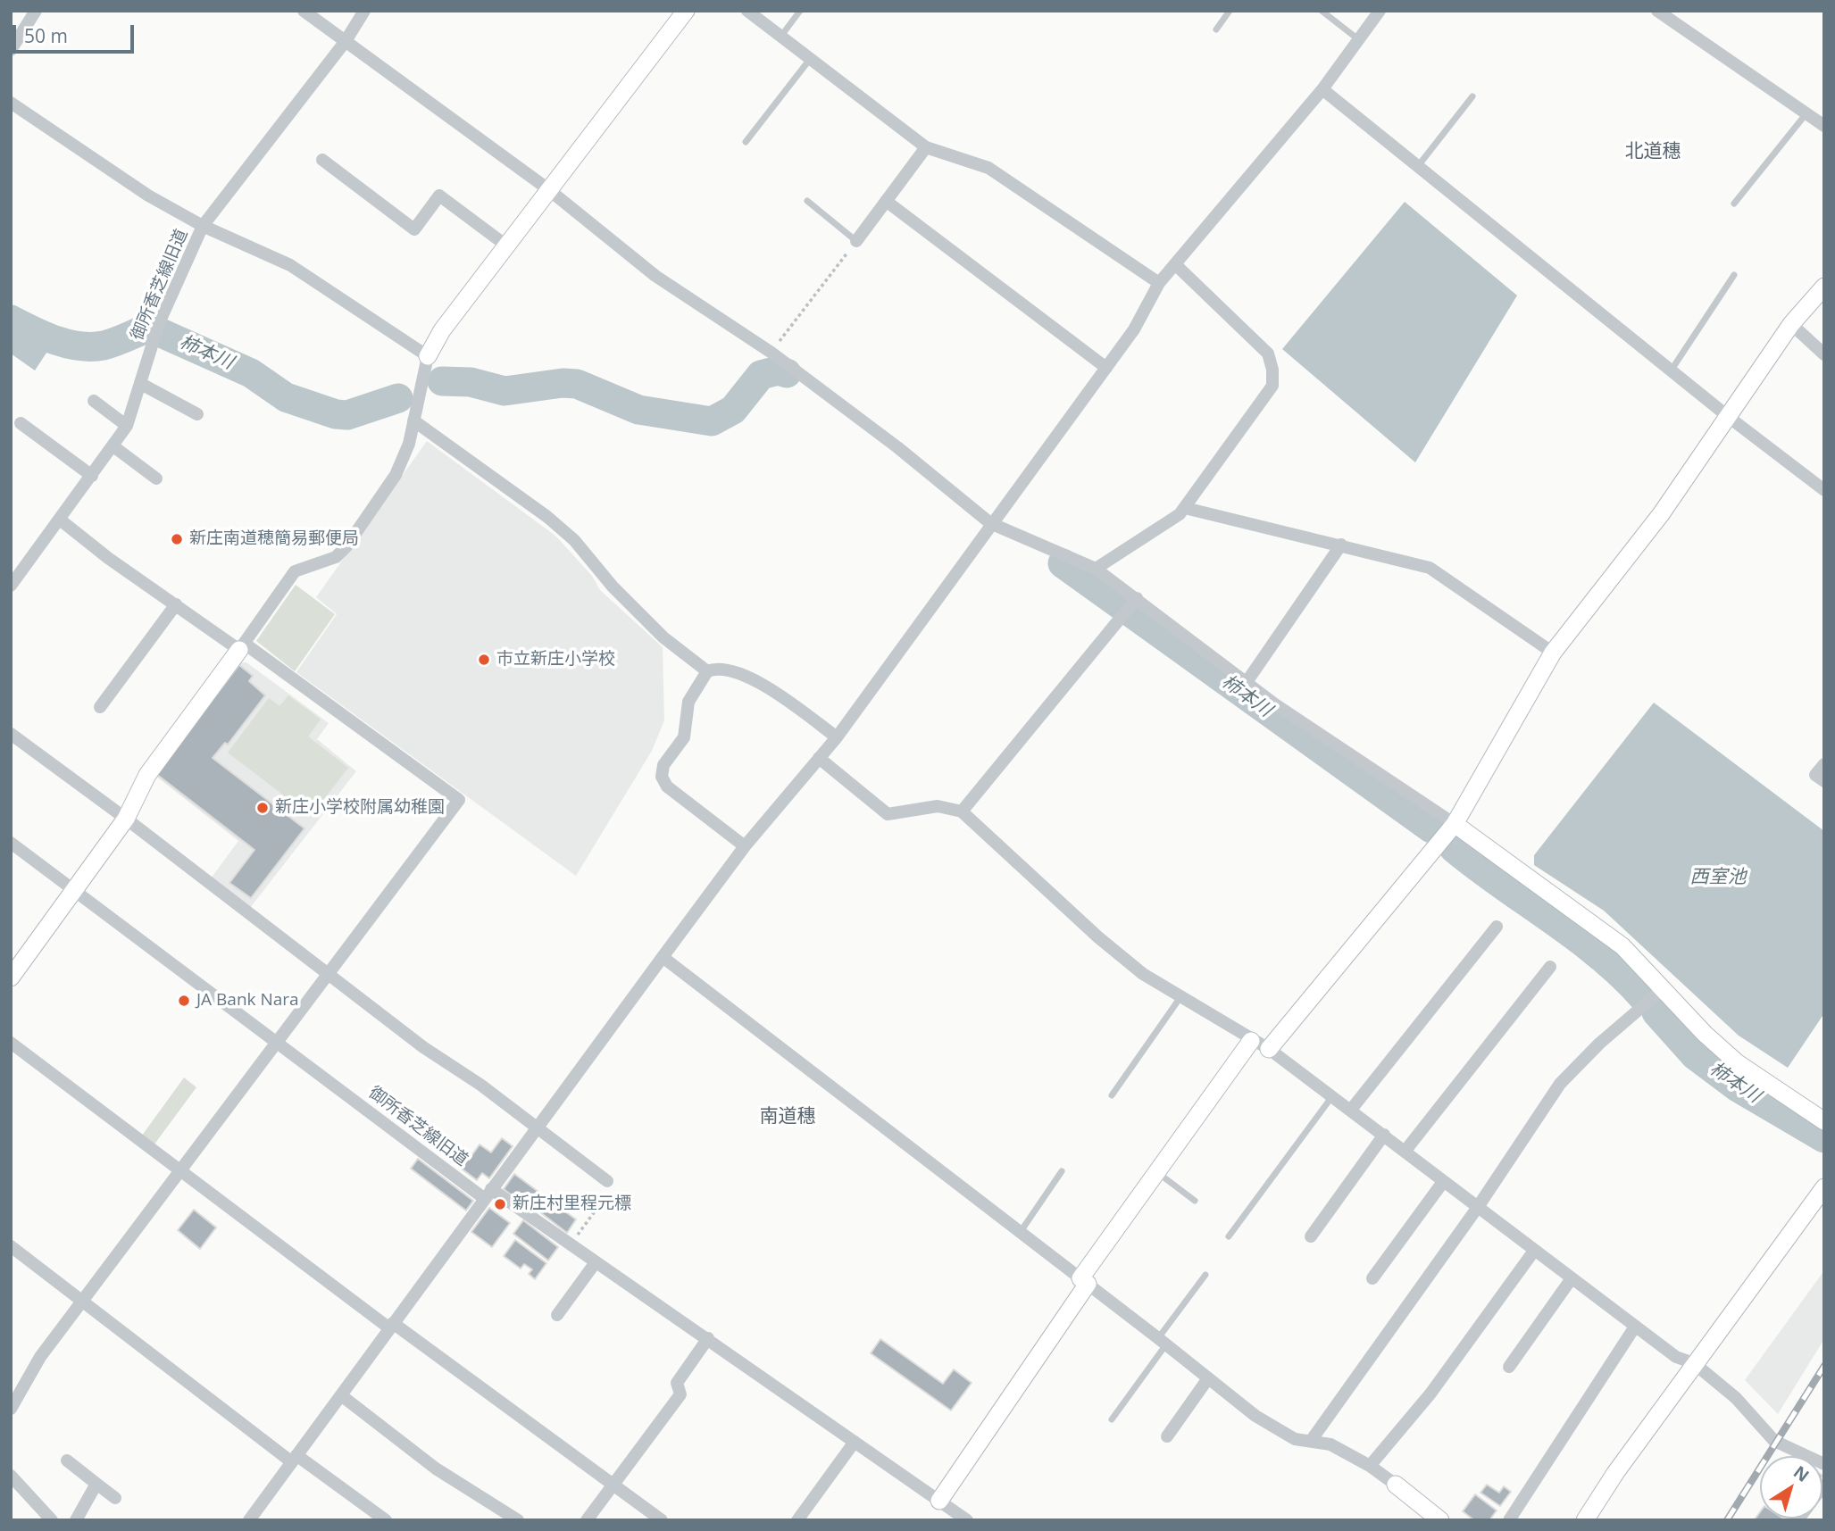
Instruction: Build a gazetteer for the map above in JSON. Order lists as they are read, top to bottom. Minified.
{"streets":{"street":["御所香芝線旧道"]},"districts":["北道穗","南道穗"],"water":["柿本川","西室池"],"places":["新庄南道穂簡易郵便局","市立新庄小学校","新庄小学校附属幼稚園","JA Bank Nara","新庄村里程元標"],"scale_bar":"50 m","north":"top right"}
